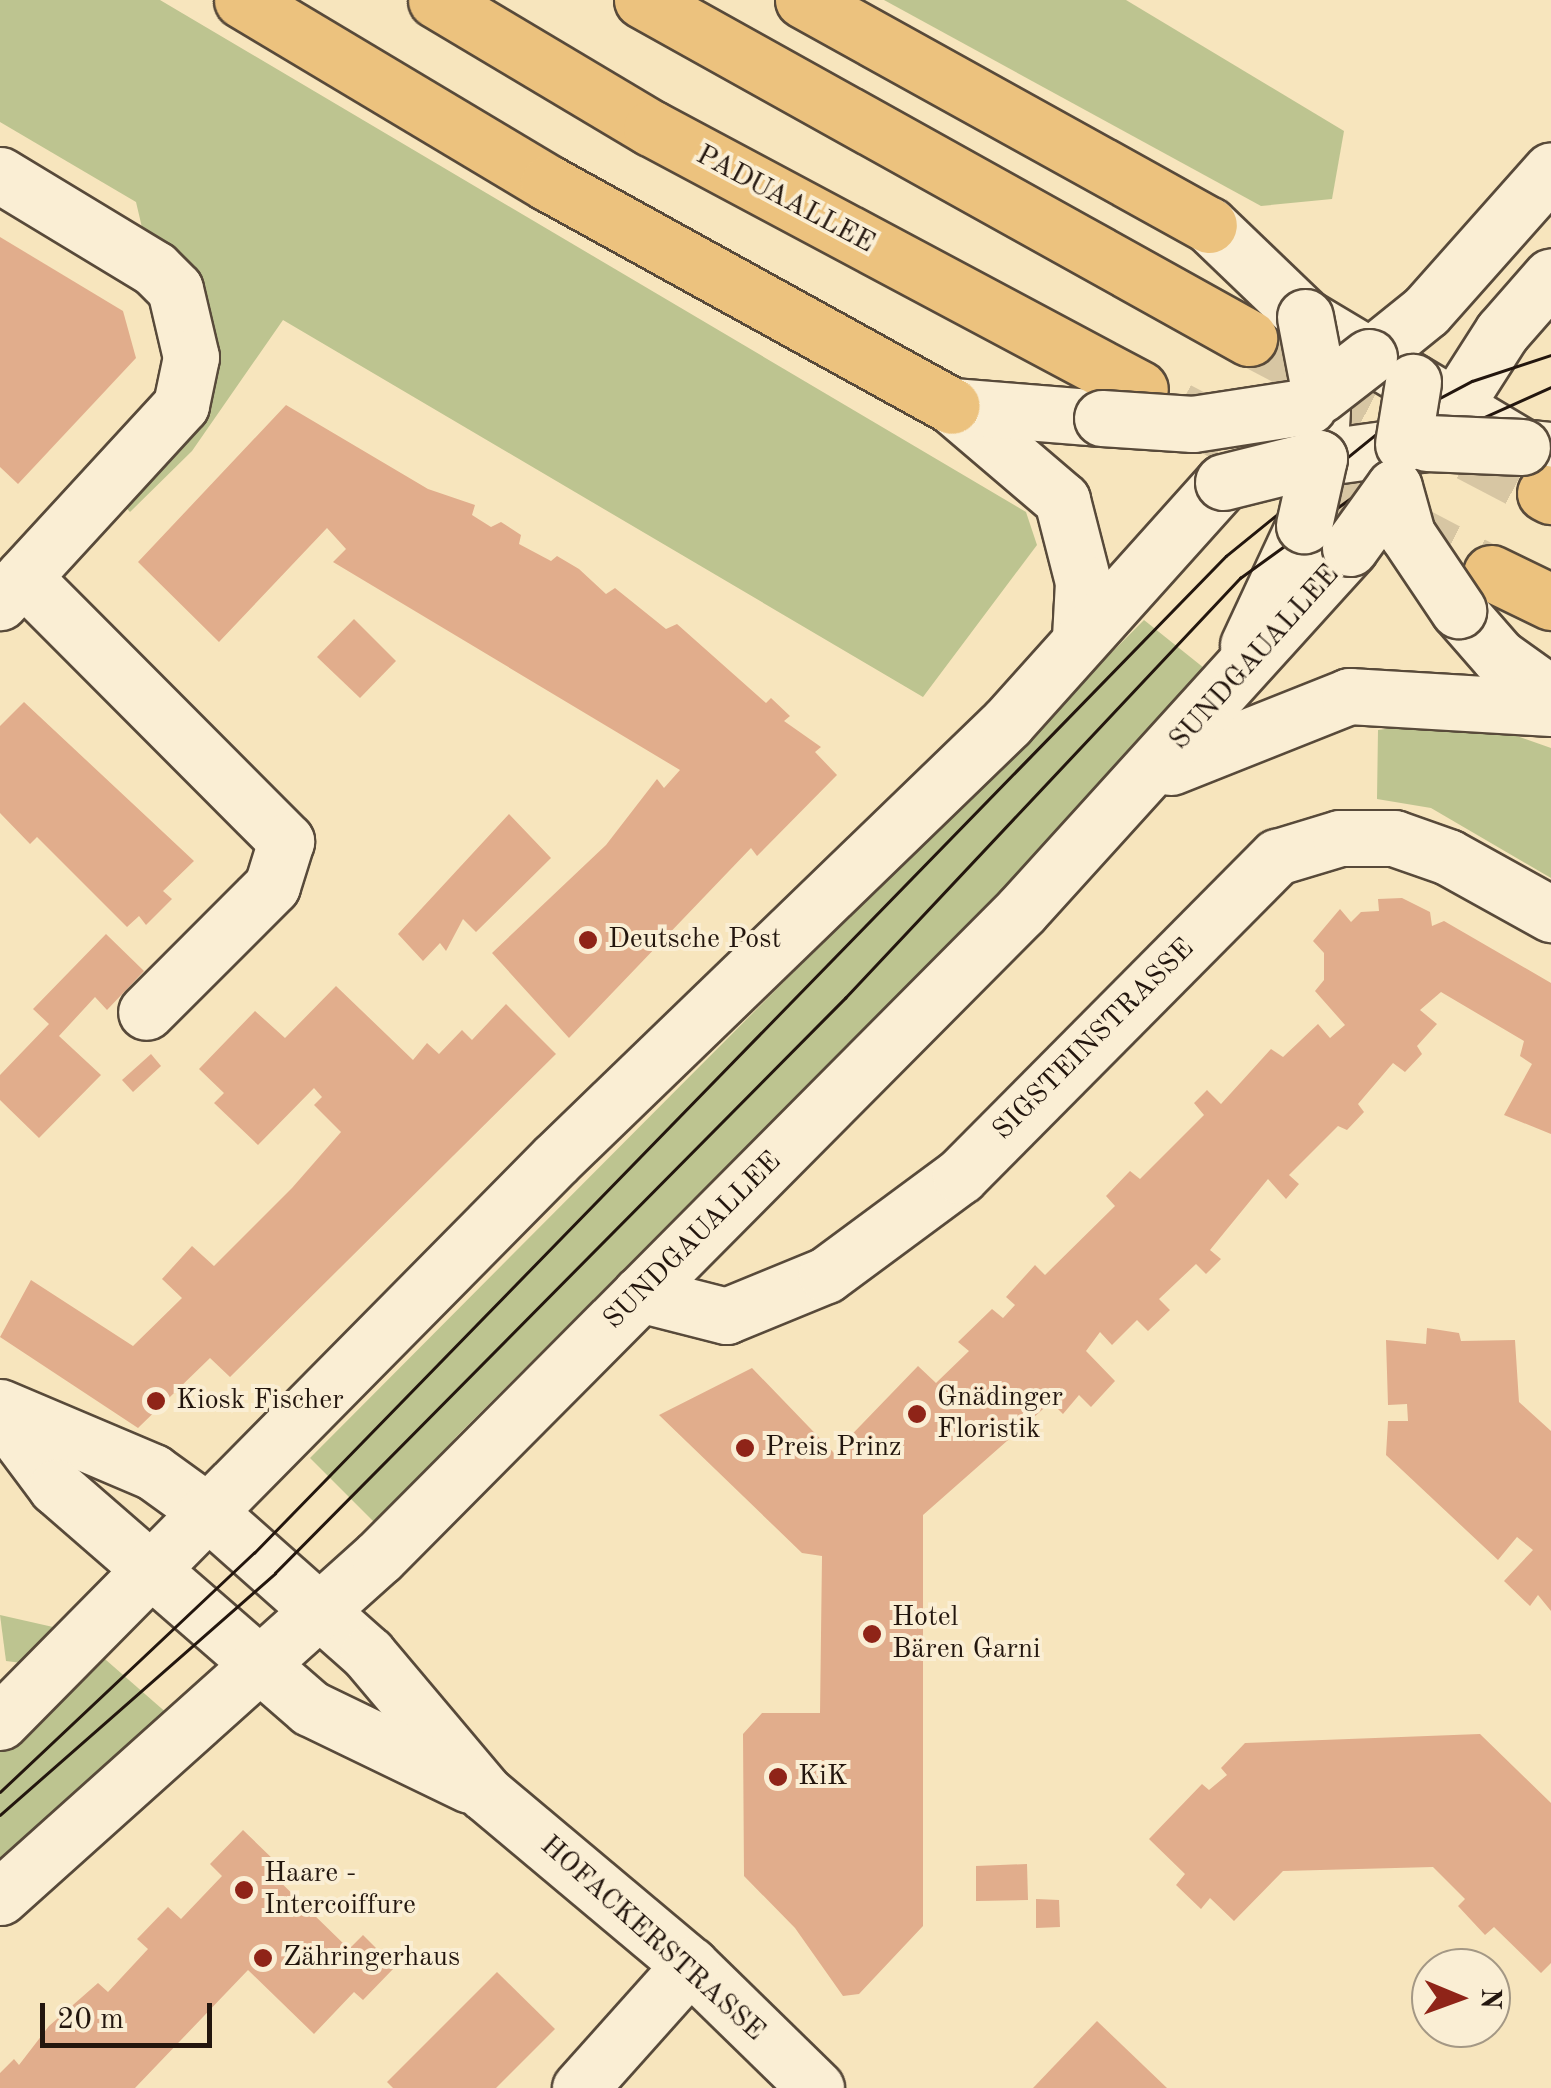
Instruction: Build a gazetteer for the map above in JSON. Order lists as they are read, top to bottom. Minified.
{"streets":{"highway":["PADUAALLEE"],"street":["SUNDGAUALLEE","SIGSTEINSTRASSE","HOFACKERSTRASSE"]},"crossings":[["SUNDGAUALLEE","SIGSTEINSTRASSE"],["SUNDGAUALLEE","HOFACKERSTRASSE"]],"places":["Deutsche Post","Kiosk Fischer","Gnädinger Floristik","Preis Prinz","Hotel Bären Garni","KiK","Haare - Intercoiffure","Zähringerhaus"],"scale_bar":"20 m","north":"right"}
